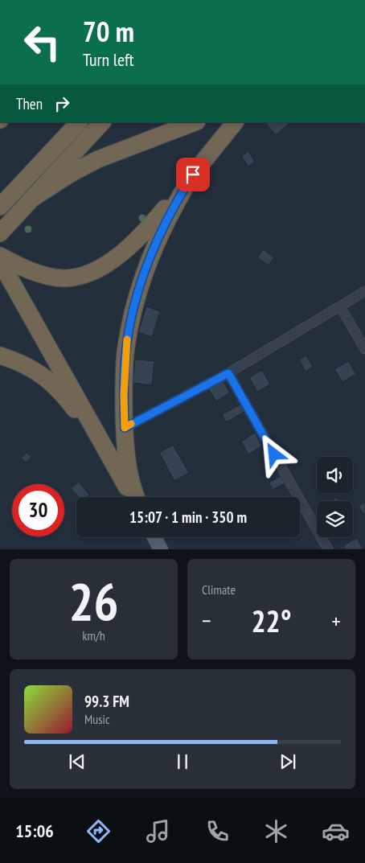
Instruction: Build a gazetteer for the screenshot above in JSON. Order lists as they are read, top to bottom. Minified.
{"page":{"turn":["70 m","Turn left"],"then":"Then","limit":"30","trip":"15:07 · 1 min · 350 m","tile":[["26","km/h"],"Climate"],"heat":["−","22°","+"],"song":["99.3 FM","Music"],"tabs":"15:06"}}
